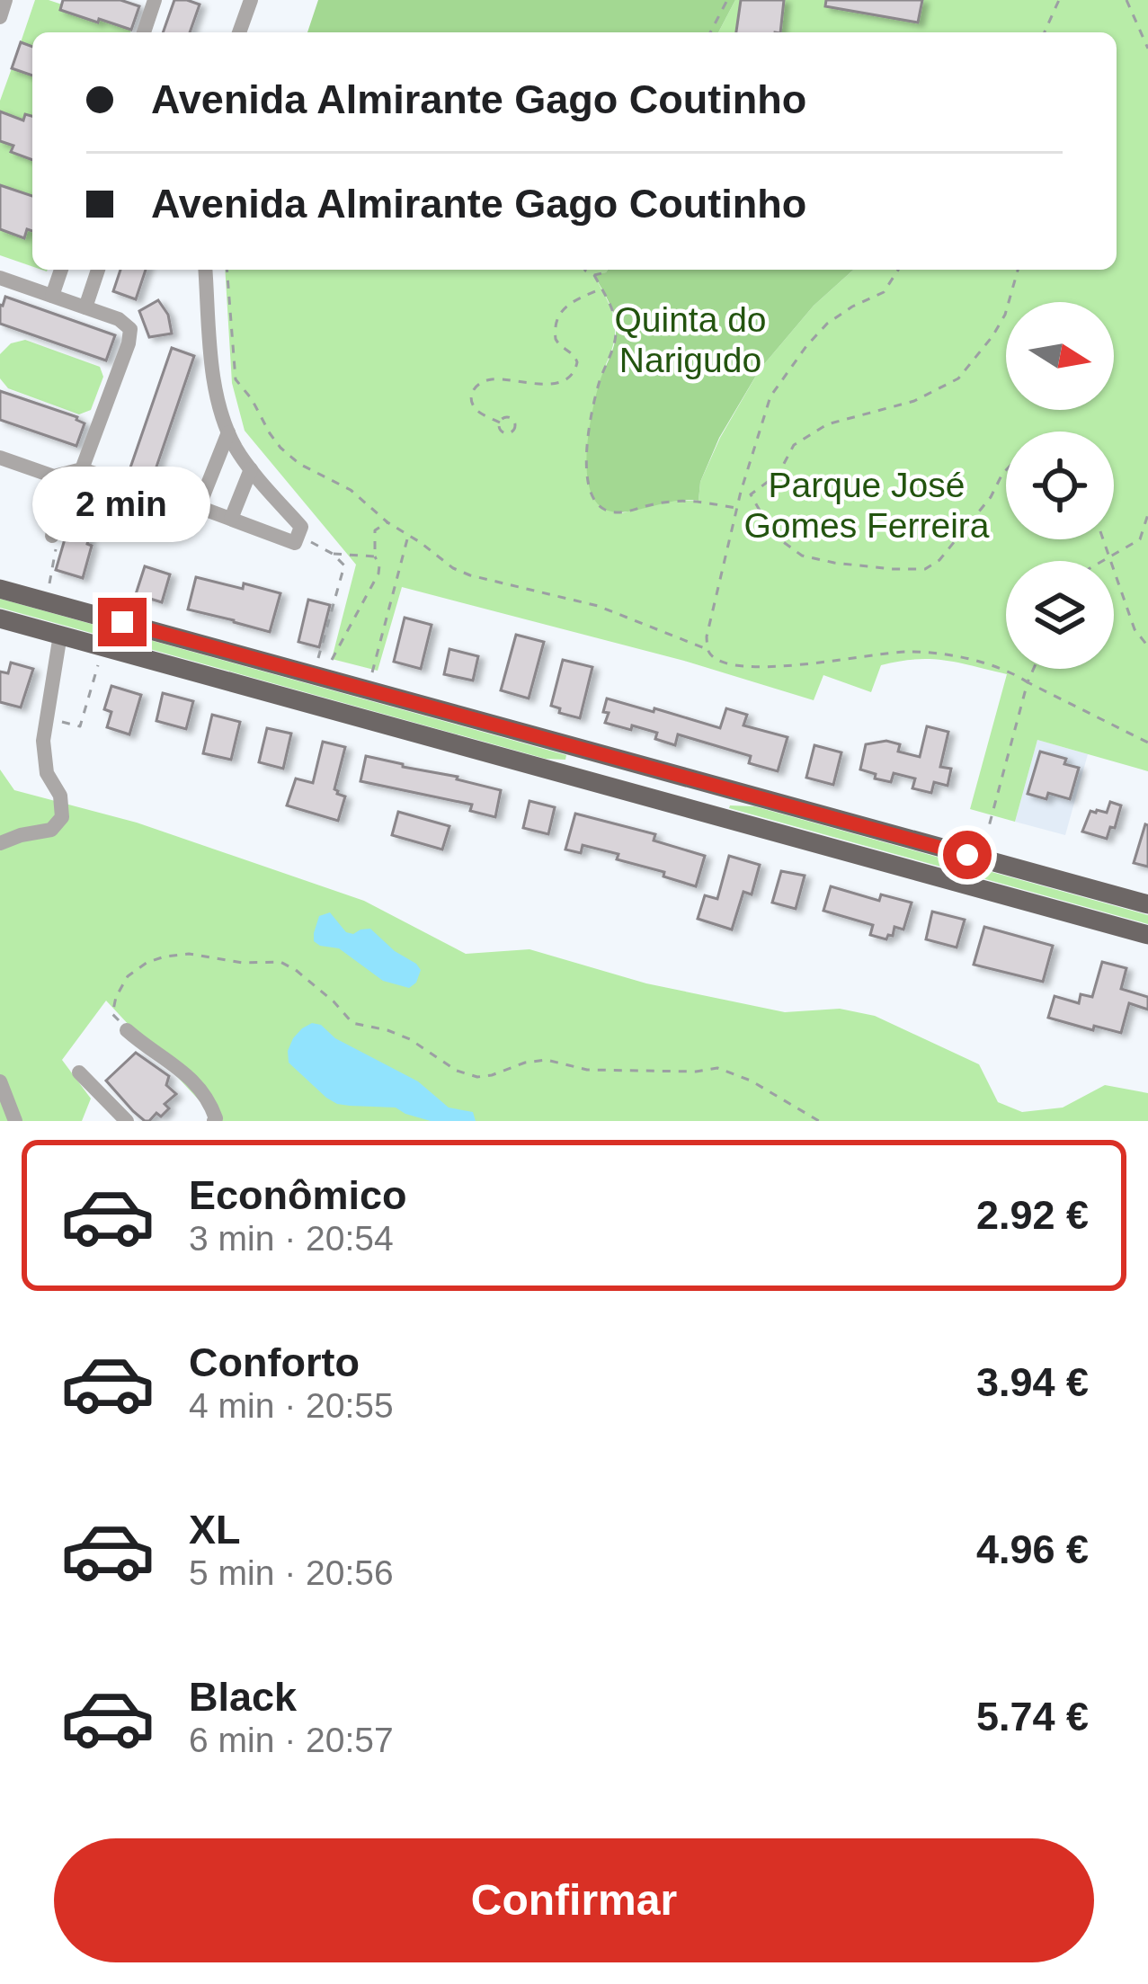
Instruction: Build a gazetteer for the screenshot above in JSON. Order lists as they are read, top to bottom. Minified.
{"parks":["Quinta do Narigudo","Parque José Gomes Ferreira"],"north":"right","page":{"banner":["Avenida Almirante Gago Coutinho","Avenida Almirante Gago Coutinho"],"bubble":"2 min","list":[{"name":"Econômico","note":"3 min · 20:54","value":"2.92 €"},{"name":"Conforto","note":"4 min · 20:55","value":"3.94 €"},{"name":"XL","note":"5 min · 20:56","value":"4.96 €"},{"name":"Black","note":"6 min · 20:57","value":"5.74 €"}],"buttons":"Confirmar"}}
